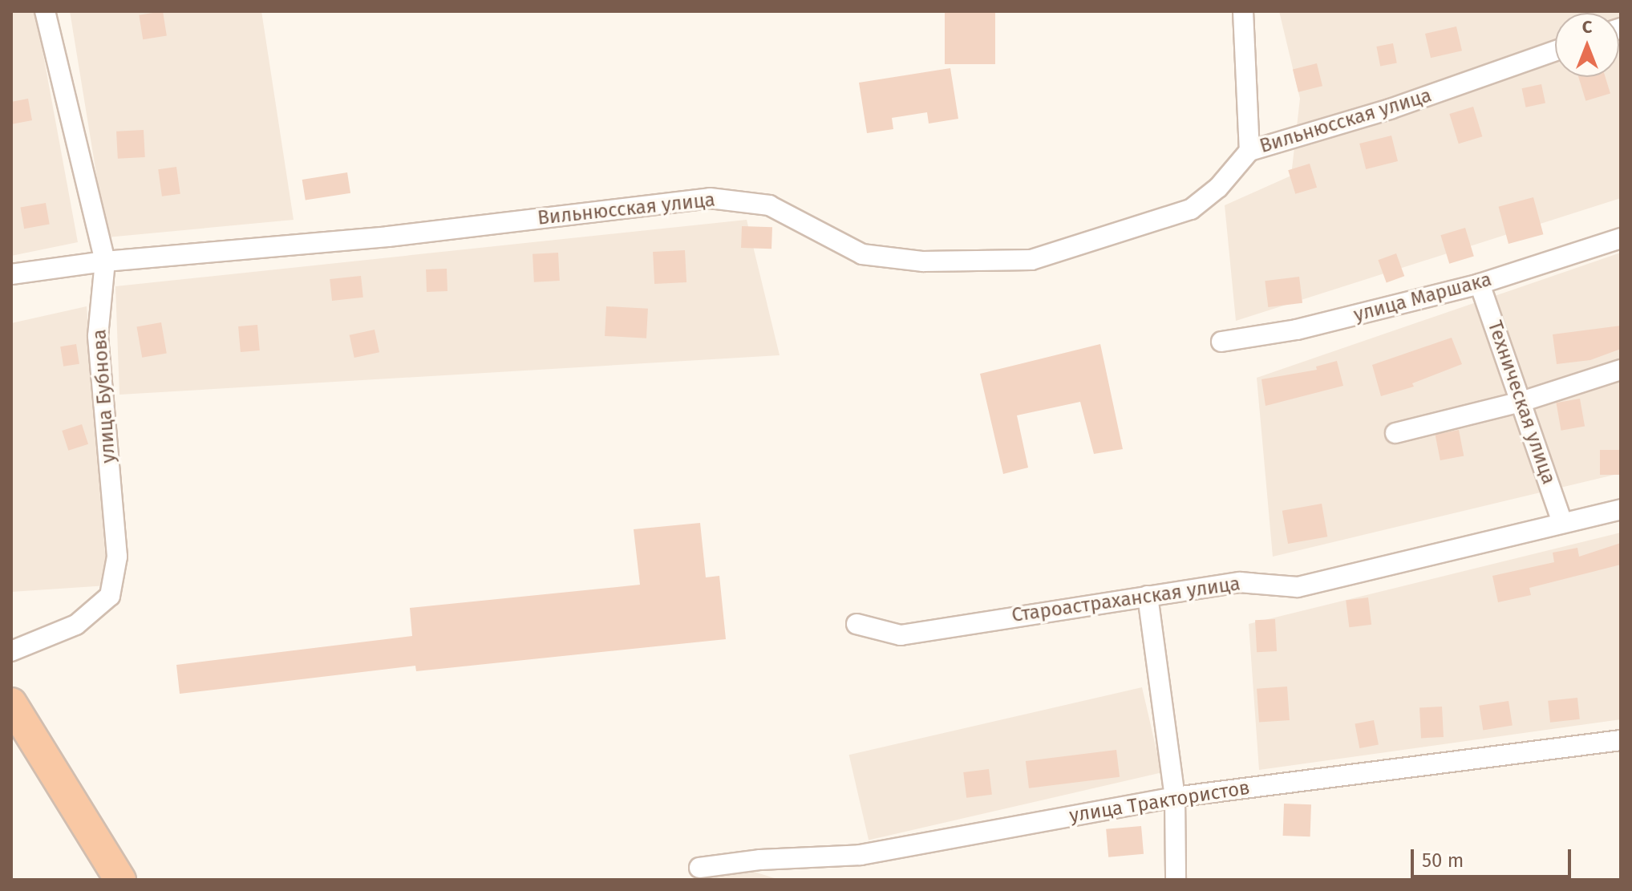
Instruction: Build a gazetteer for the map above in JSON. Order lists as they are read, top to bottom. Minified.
{"streets":{"street":["Вильнюсская улица","улица Маршака","улица Бубнова","Техническая улица","Староастраханская улица","улица Трактористов"]},"crossings":[["Вильнюсская улица","улица Бубнова"],["улица Маршака","Техническая улица"],["Техническая улица","Староастраханская улица"]],"scale_bar":"50 m","north":"top"}
